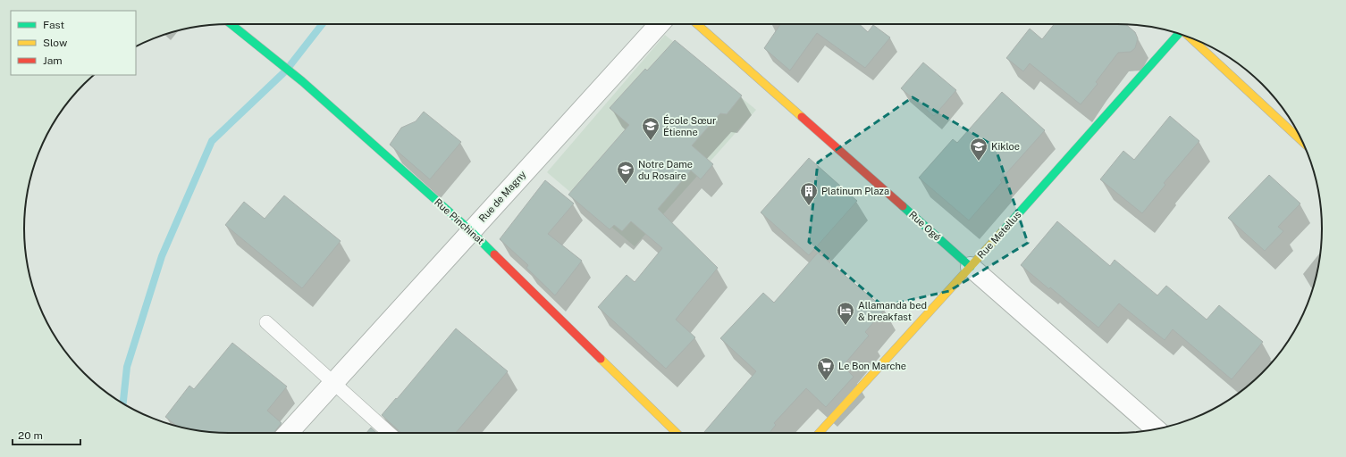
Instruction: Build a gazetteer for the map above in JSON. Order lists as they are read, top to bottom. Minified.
{"streets":{"street":["Rue de Magny","Rue Pinchinat","Rue Ogé","Rue Metellus"]},"crossings":[["Rue de Magny","Rue Pinchinat"],["Rue Ogé","Rue Metellus"]],"places":{"school or university":["École Sœur Étienne","Kikloe","Notre Dame du Rosaire"],"building":["Platinum Plaza"],"hotel":["Allamanda bed & breakfast"],"supermarket":["Le Bon Marche"]},"legend":["Fast","Slow","Jam"],"scale_bar":"20 m"}
